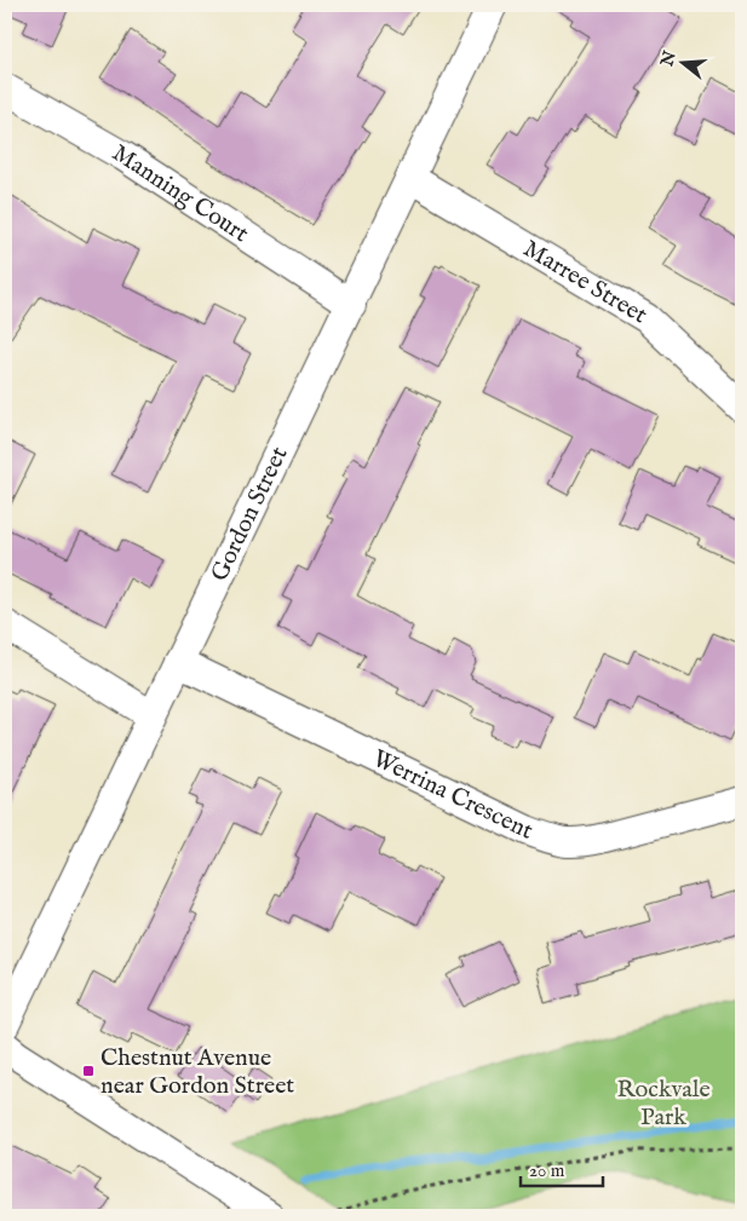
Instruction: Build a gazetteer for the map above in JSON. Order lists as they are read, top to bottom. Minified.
{"streets":{"street":["Manning Court","Marree Street","Gordon Street","Werrina Crescent"]},"crossings":[["Manning Court","Gordon Street"],["Marree Street","Gordon Street"],["Gordon Street","Werrina Crescent"]],"parks":["Rockvale Park"],"places":{"transit":["Chestnut Avenue near Gordon Street"]},"scale_bar":"20 m","north":"left"}
